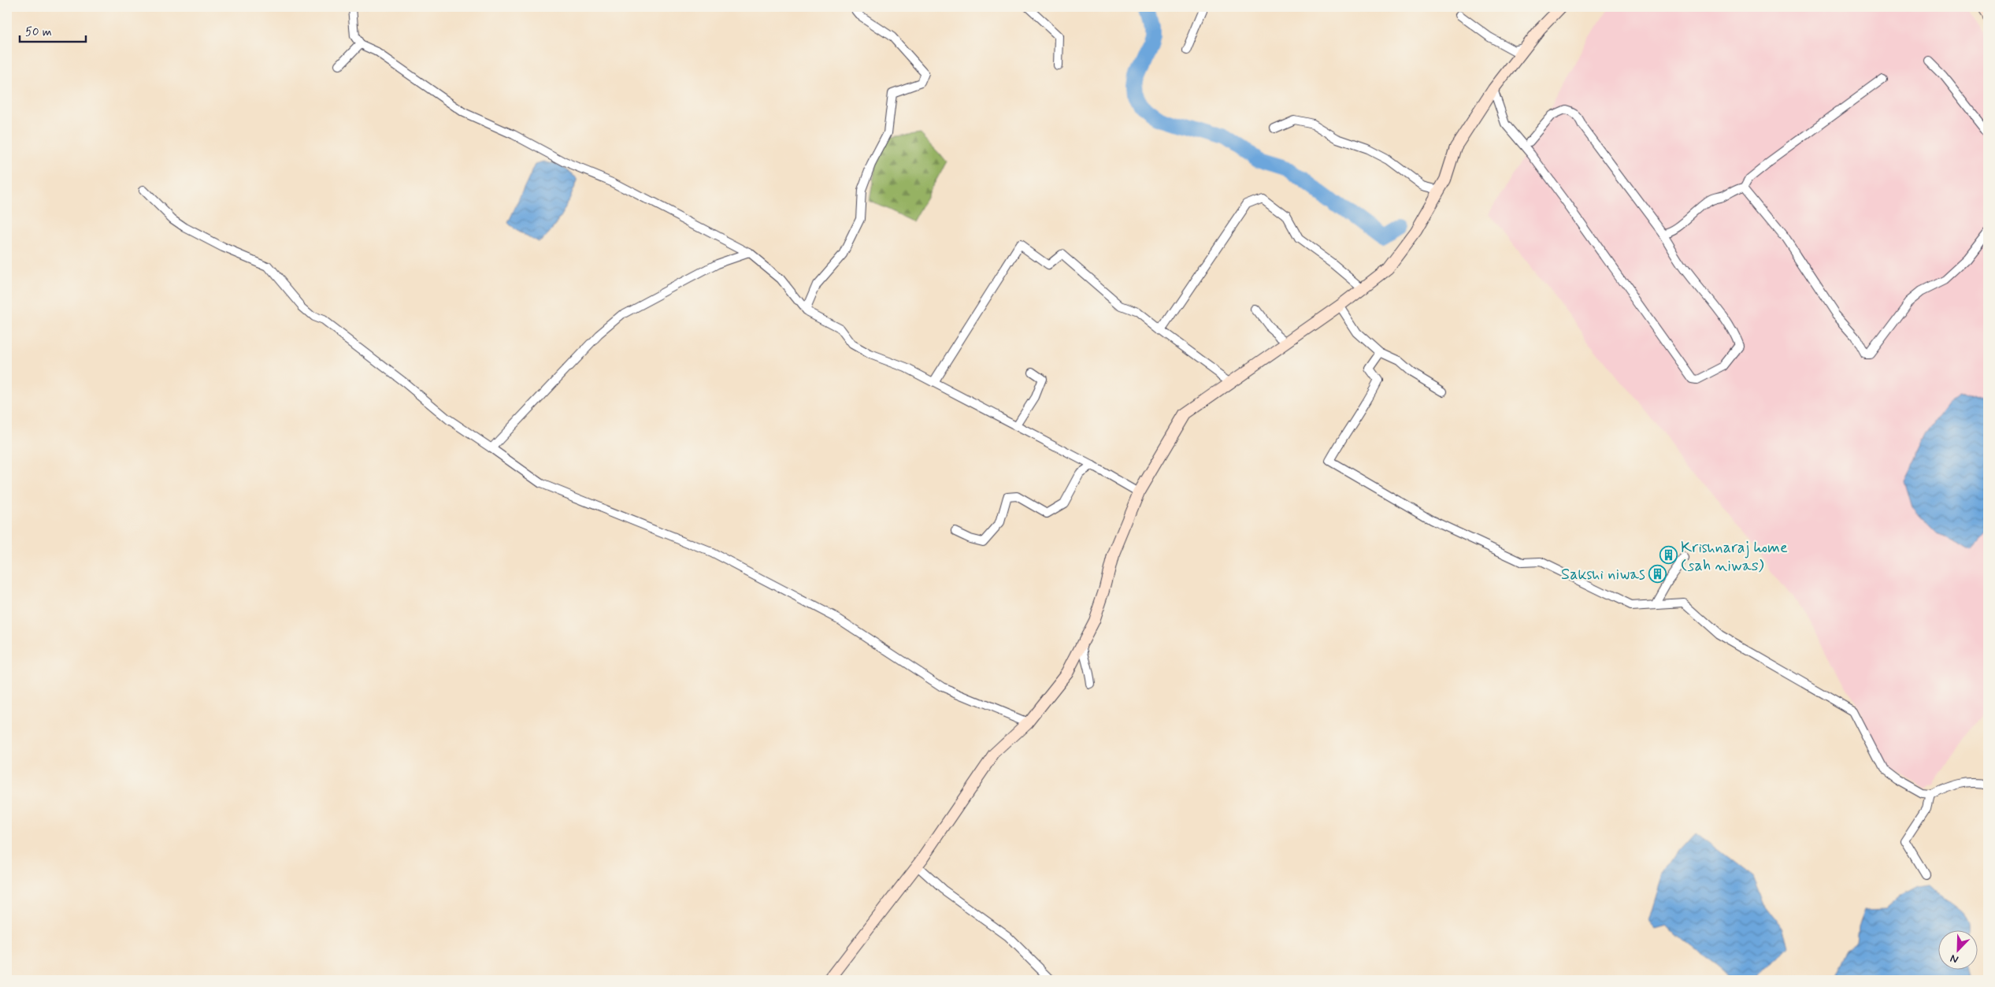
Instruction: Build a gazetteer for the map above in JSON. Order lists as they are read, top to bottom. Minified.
{"places":{"building":["Krishnaraj home (sah niwas)","Sakshi niwas"]},"scale_bar":"50 m","north":"bottom left"}
